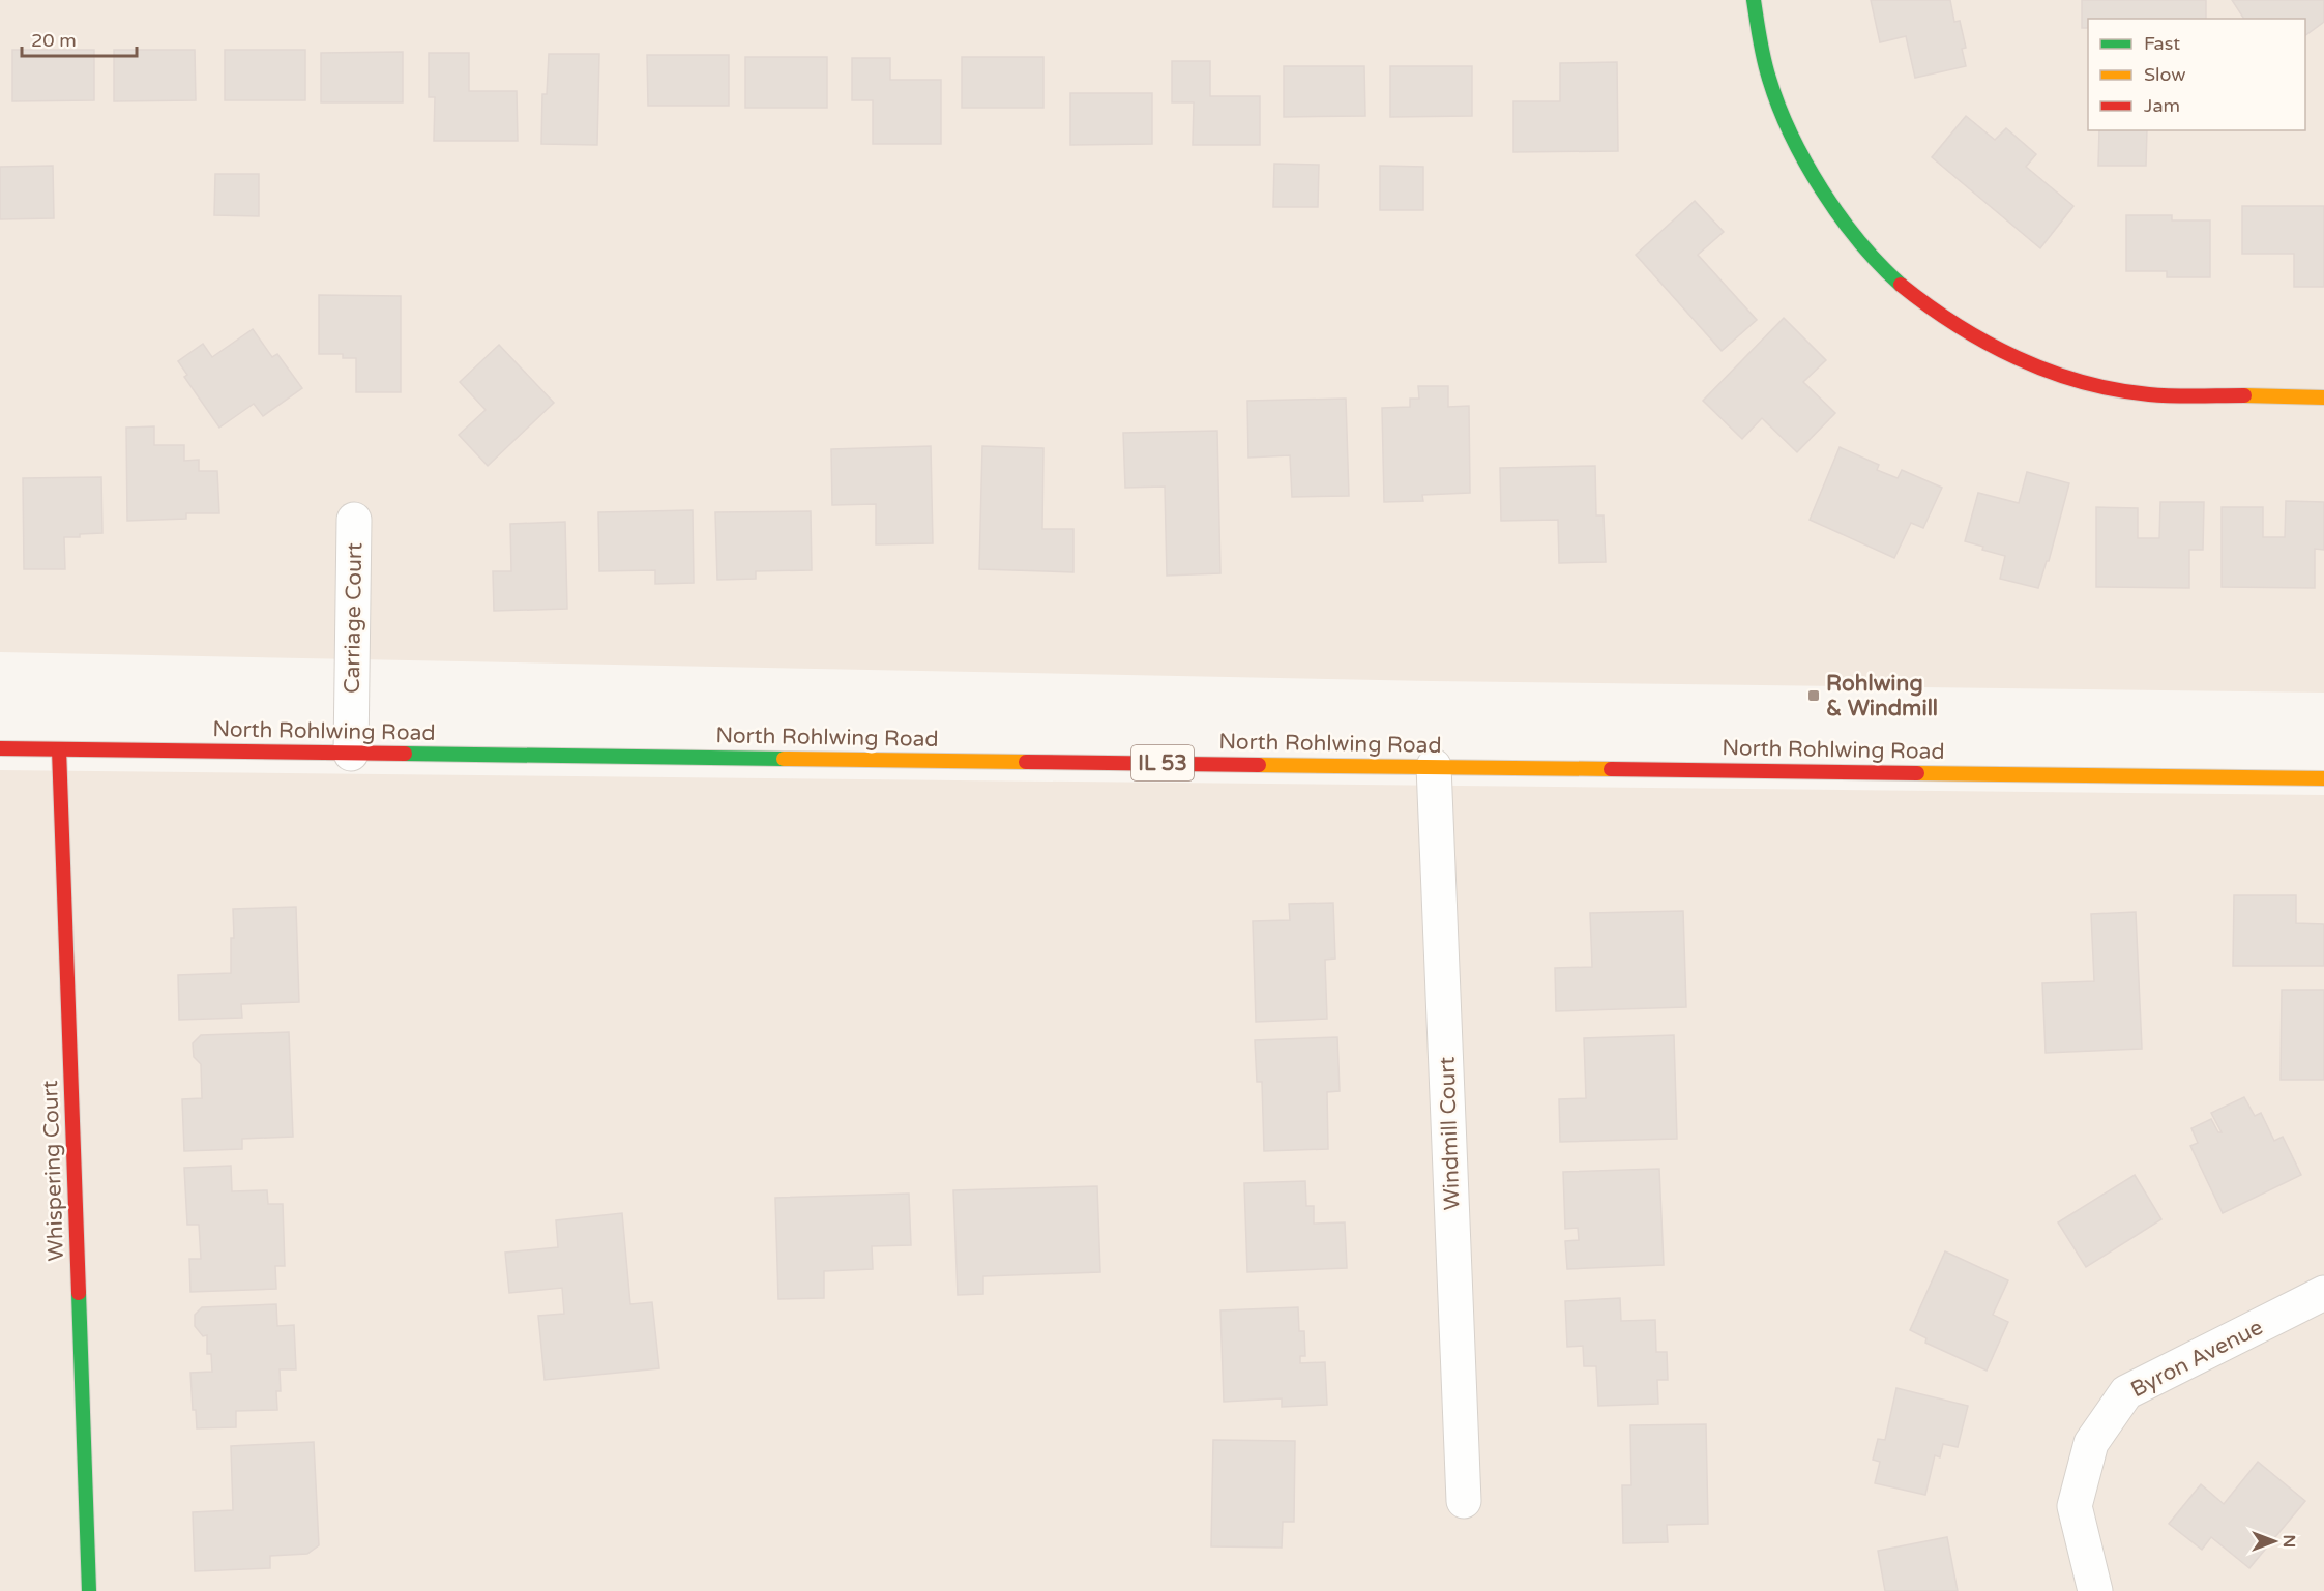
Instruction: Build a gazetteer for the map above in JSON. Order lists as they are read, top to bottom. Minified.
{"streets":{"main road":["North Rohlwing Road","IL 53","Whispering Court"],"street":["Carriage Court","Windmill Court","Byron Avenue"]},"crossings":[["Carriage Court","North Rohlwing Road"],["North Rohlwing Road","Windmill Court"],["North Rohlwing Road","Whispering Court"]],"places":{"transit":["Rohlwing & Windmill"]},"legend":["Fast","Slow","Jam"],"scale_bar":"20 m","north":"right"}
